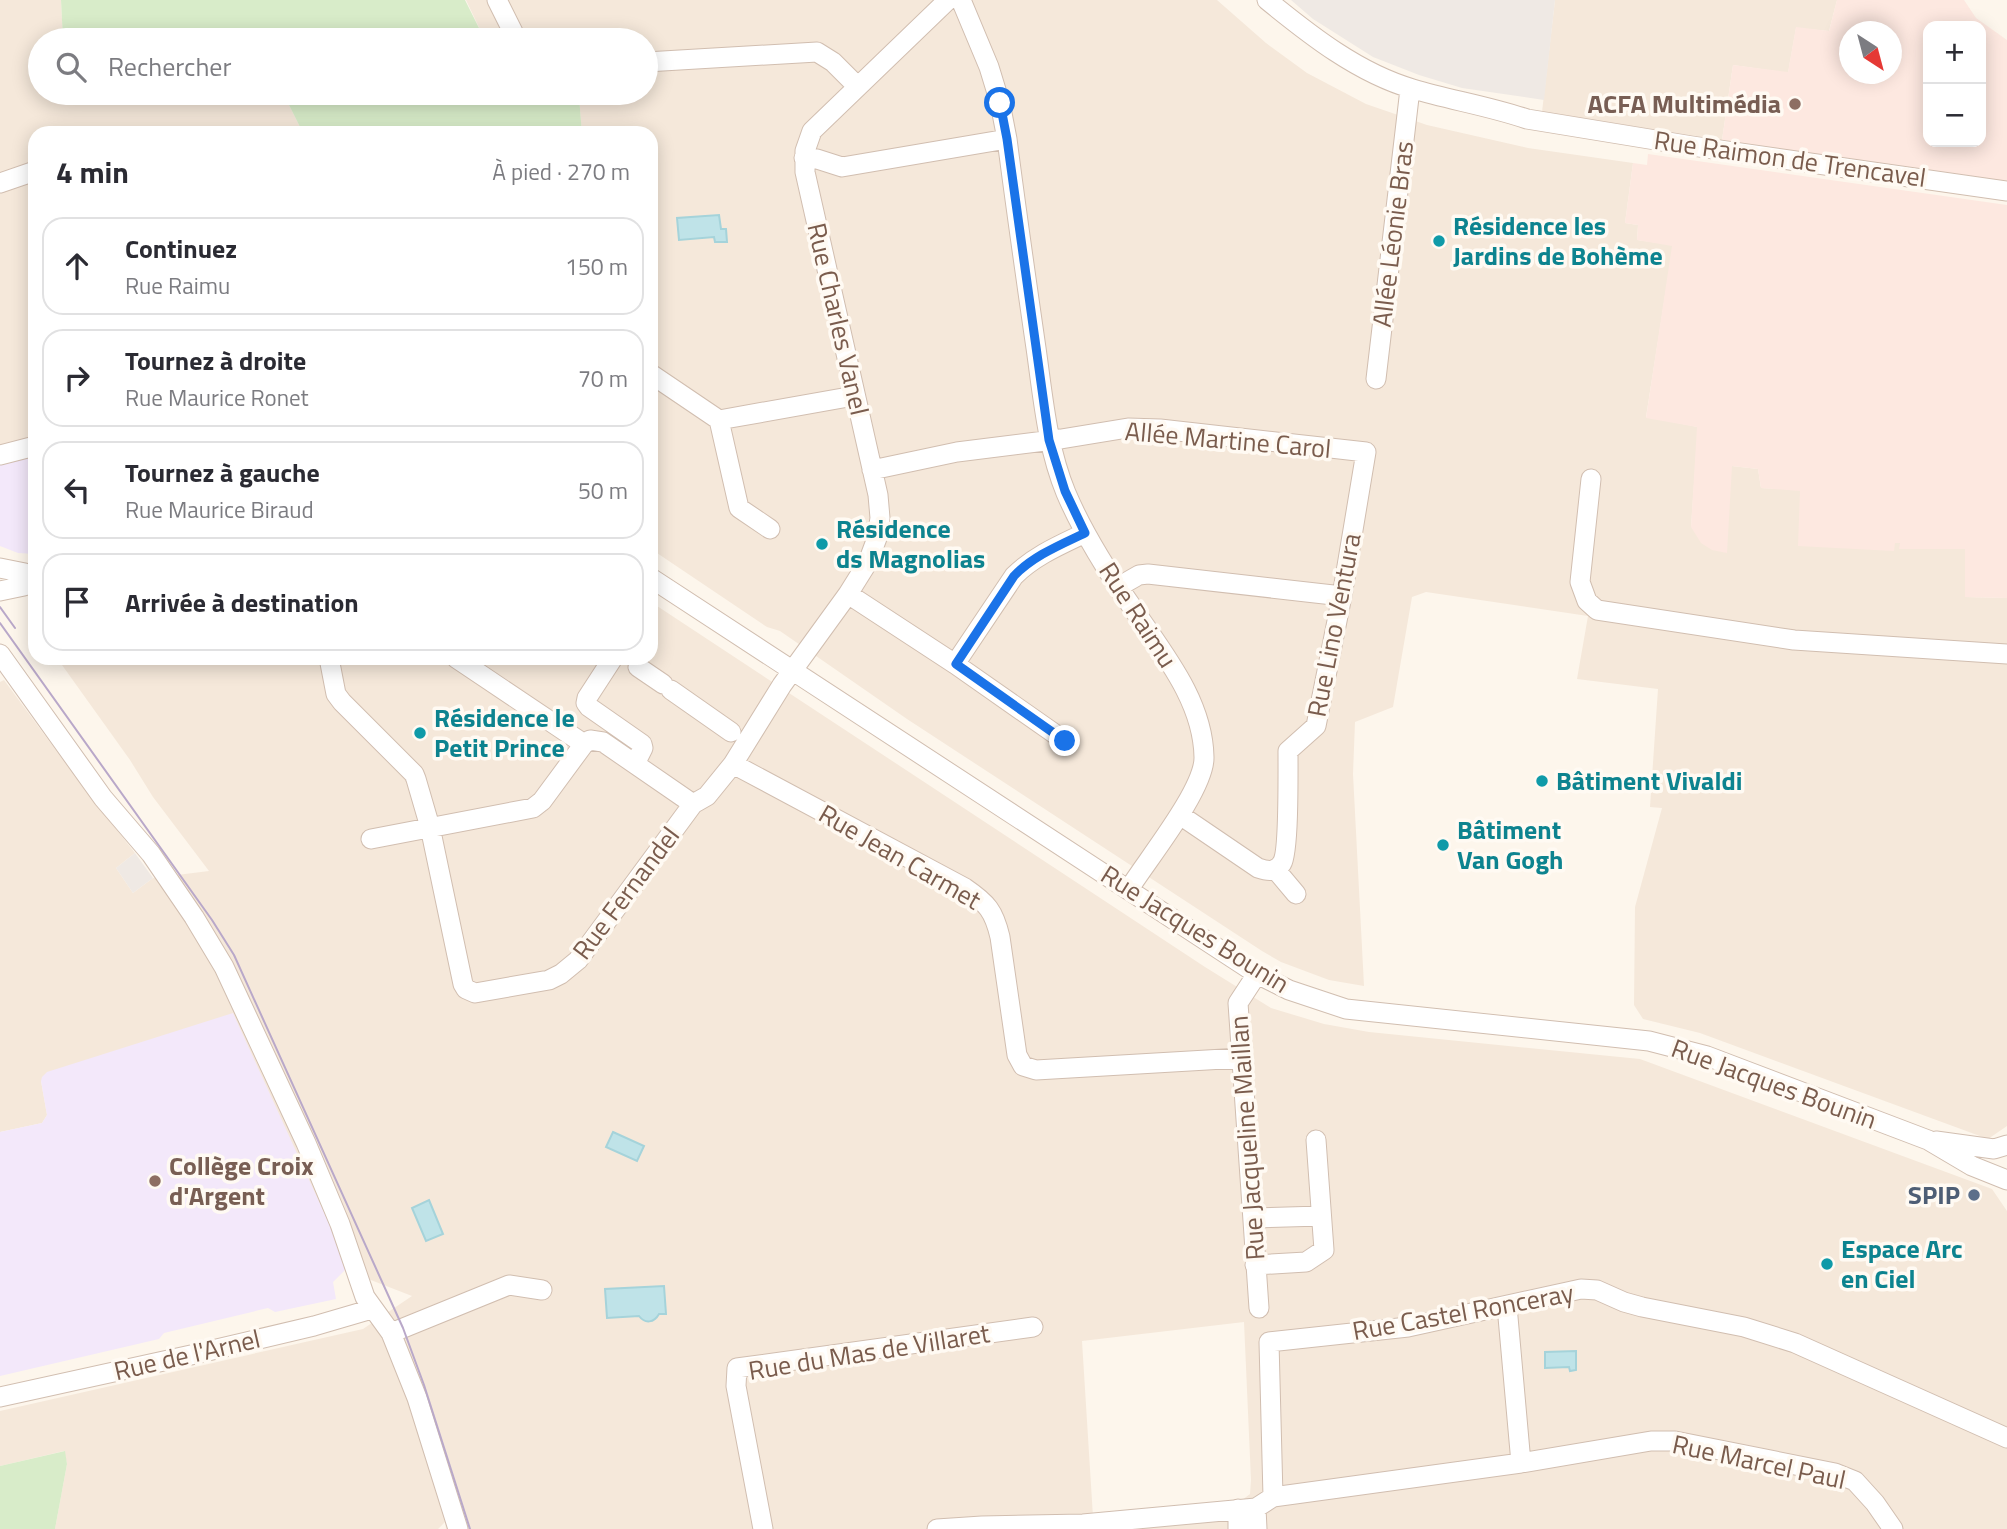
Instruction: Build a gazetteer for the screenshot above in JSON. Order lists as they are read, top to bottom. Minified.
{"streets":{"street":["Rue Raimon de Trencavel","Allée Léonie Bras","Rue Charles Vanel","Allée Martine Carol","Rue Raimu","Rue Lino Ventura","Rue Jean Carmet","Rue Fernandel","Rue Jacques Bounin","Rue Jacqueline Maillan","Rue Castel Ronceray","Rue du Mas de Villaret","Rue de l'Arnel","Rue Marcel Paul"]},"crossings":[["Rue Raimon de Trencavel","Allée Léonie Bras"],["Rue Charles Vanel","Allée Martine Carol"],["Rue Charles Vanel","Rue Fernandel"],["Rue Charles Vanel","Rue Jacques Bounin"],["Allée Martine Carol","Rue Raimu"],["Allée Martine Carol","Rue Lino Ventura"],["Rue Raimu","Rue Jacques Bounin"],["Rue Jean Carmet","Rue Fernandel"],["Rue Jean Carmet","Rue Jacqueline Maillan"],["Rue Fernandel","Rue Jacques Bounin"],["Rue Jacques Bounin","Rue Jacqueline Maillan"],["Rue Castel Ronceray","Rue Marcel Paul"]],"places":["ACFA Multimédia","Résidence les Jardins de Bohème","Résidence ds Magnolias","Résidence le Petit Prince","Bâtiment Vivaldi","Bâtiment Van Gogh","Collège Croix d'Argent","SPIP","Espace Arc en Ciel"],"north":"bottom right","page":{"map_buttons":["+","−"],"search":"Rechercher","heading":["4 min","À pied · 270 m"],"list":[["Continuez","Rue Raimu","150 m"],["Tournez à droite","Rue Maurice Ronet","70 m"],["Tournez à gauche","Rue Maurice Biraud","50 m"],"Arrivée à destination"]}}
